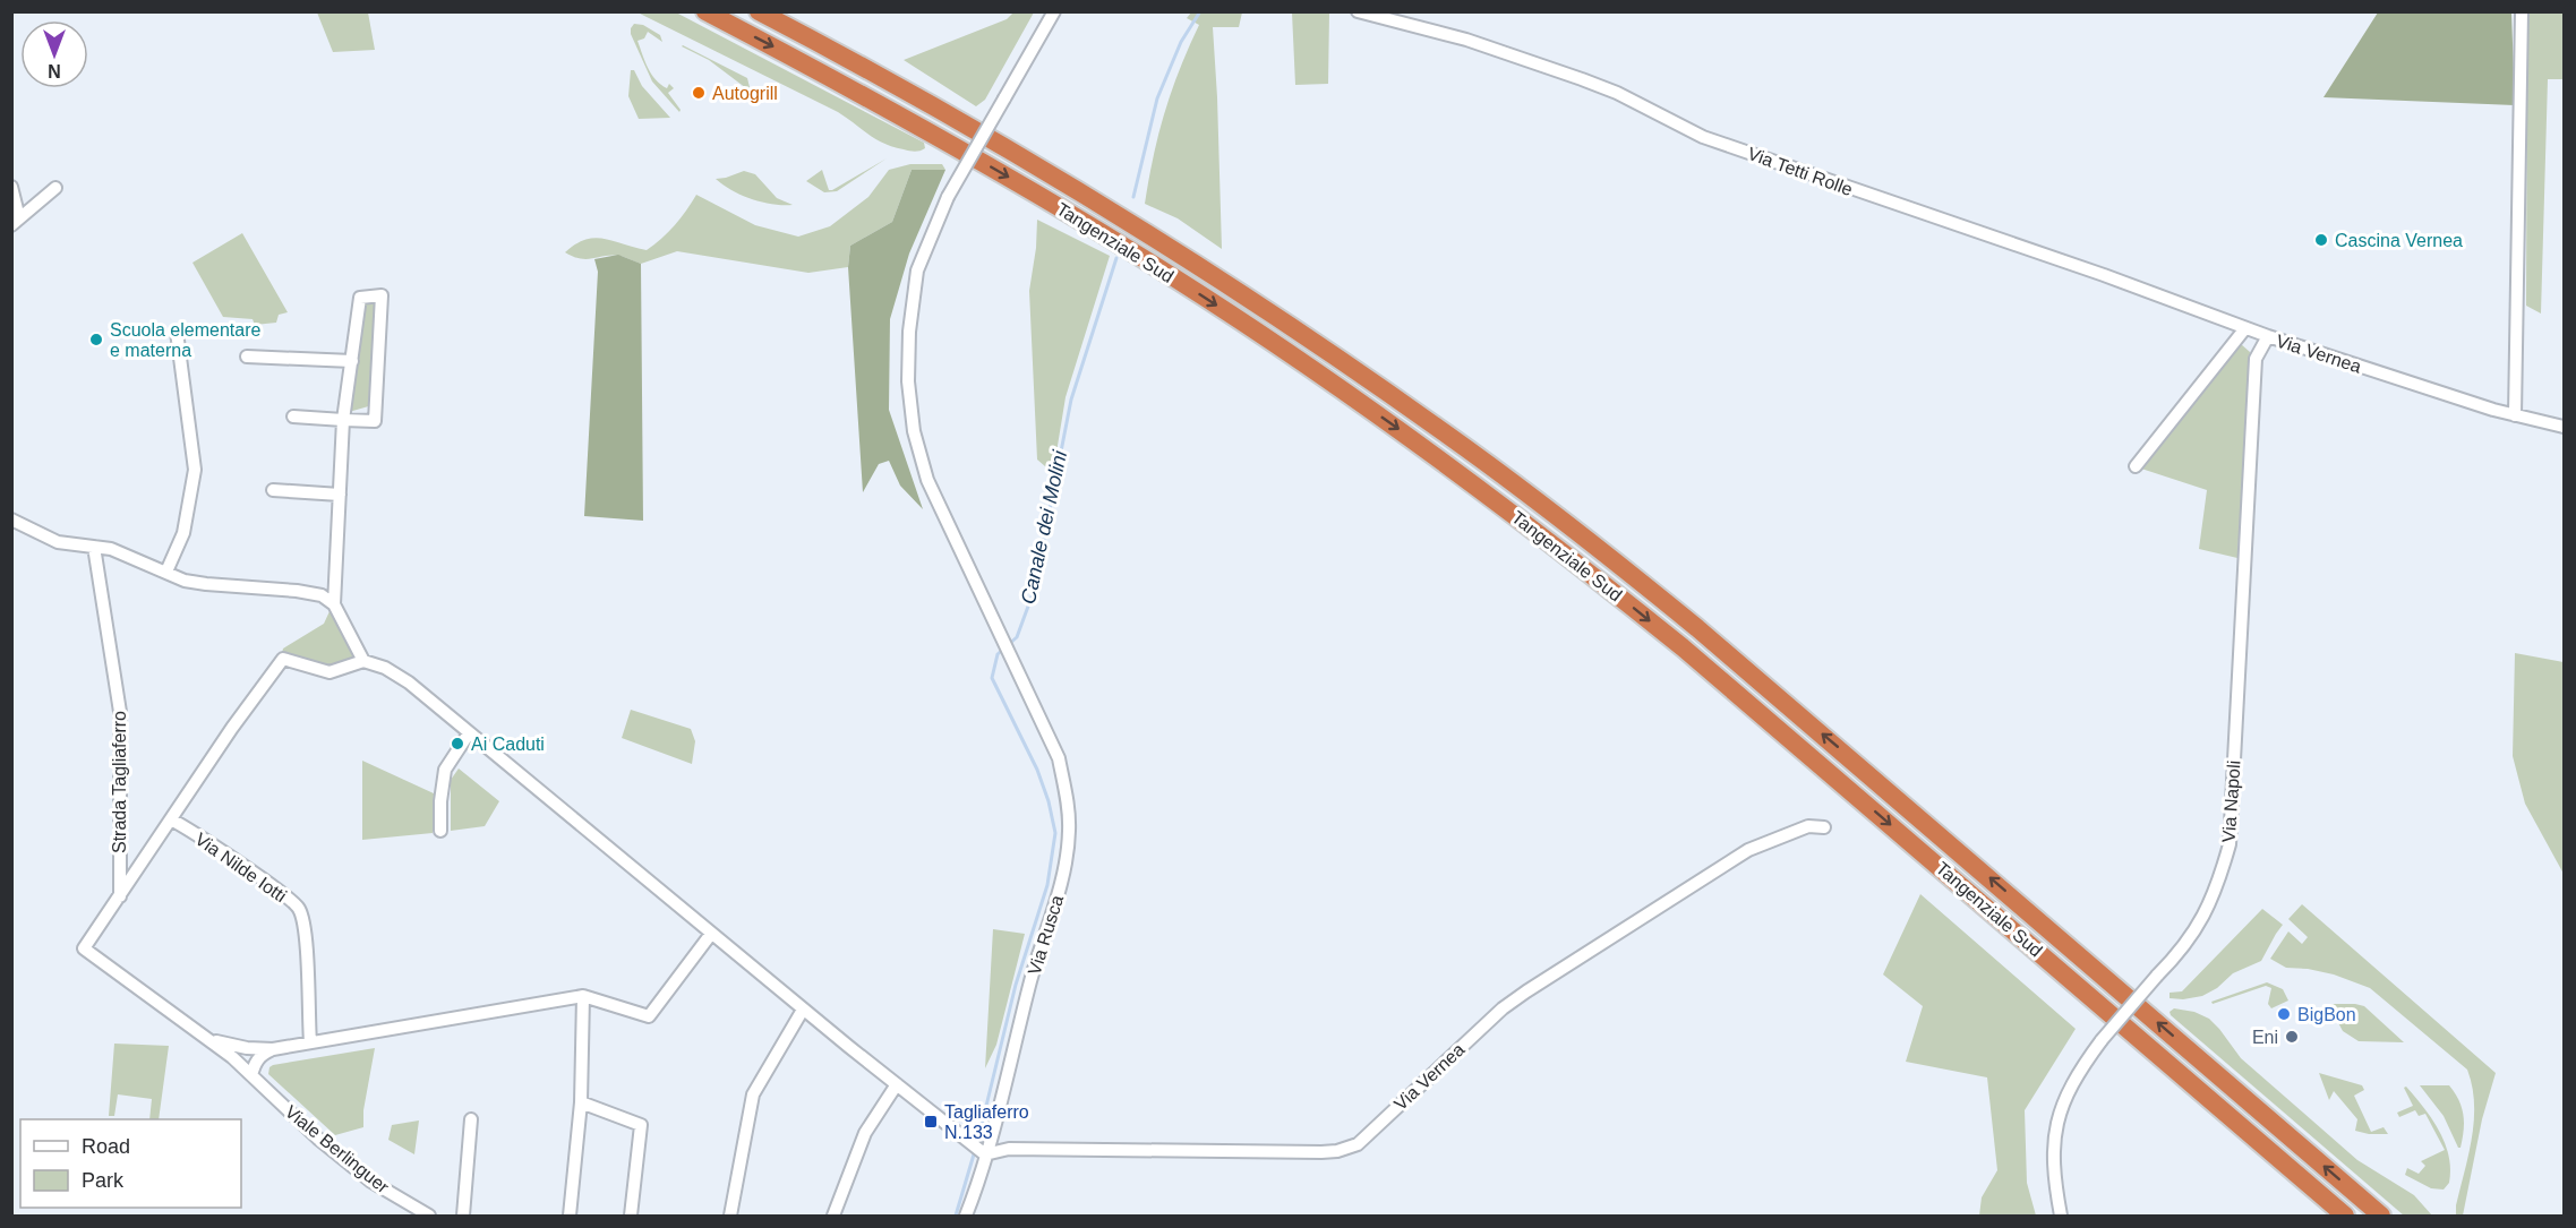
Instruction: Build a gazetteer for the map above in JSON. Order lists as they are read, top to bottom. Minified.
{"streets":{"highway":["Tangenziale Sud"],"street":["Via Tetti Rolle","Via Vernea","Strada Tagliaferro","Via Napoli","Via Nilde Iotti","Via Rusca","Viale Berlinguer"]},"crossings":[["Via Tetti Rolle","Via Vernea"],["Via Vernea","Via Napoli"],["Via Vernea","Via Rusca"]],"water":["Canale dei Molini"],"places":{"other":["Autogrill","Cascina Vernea","Scuola elementare e materna","Ai Caduti","BigBon","Eni"],"transit":["Tagliaferro N.133"]},"legend":["Road","Park"],"north":"bottom"}
